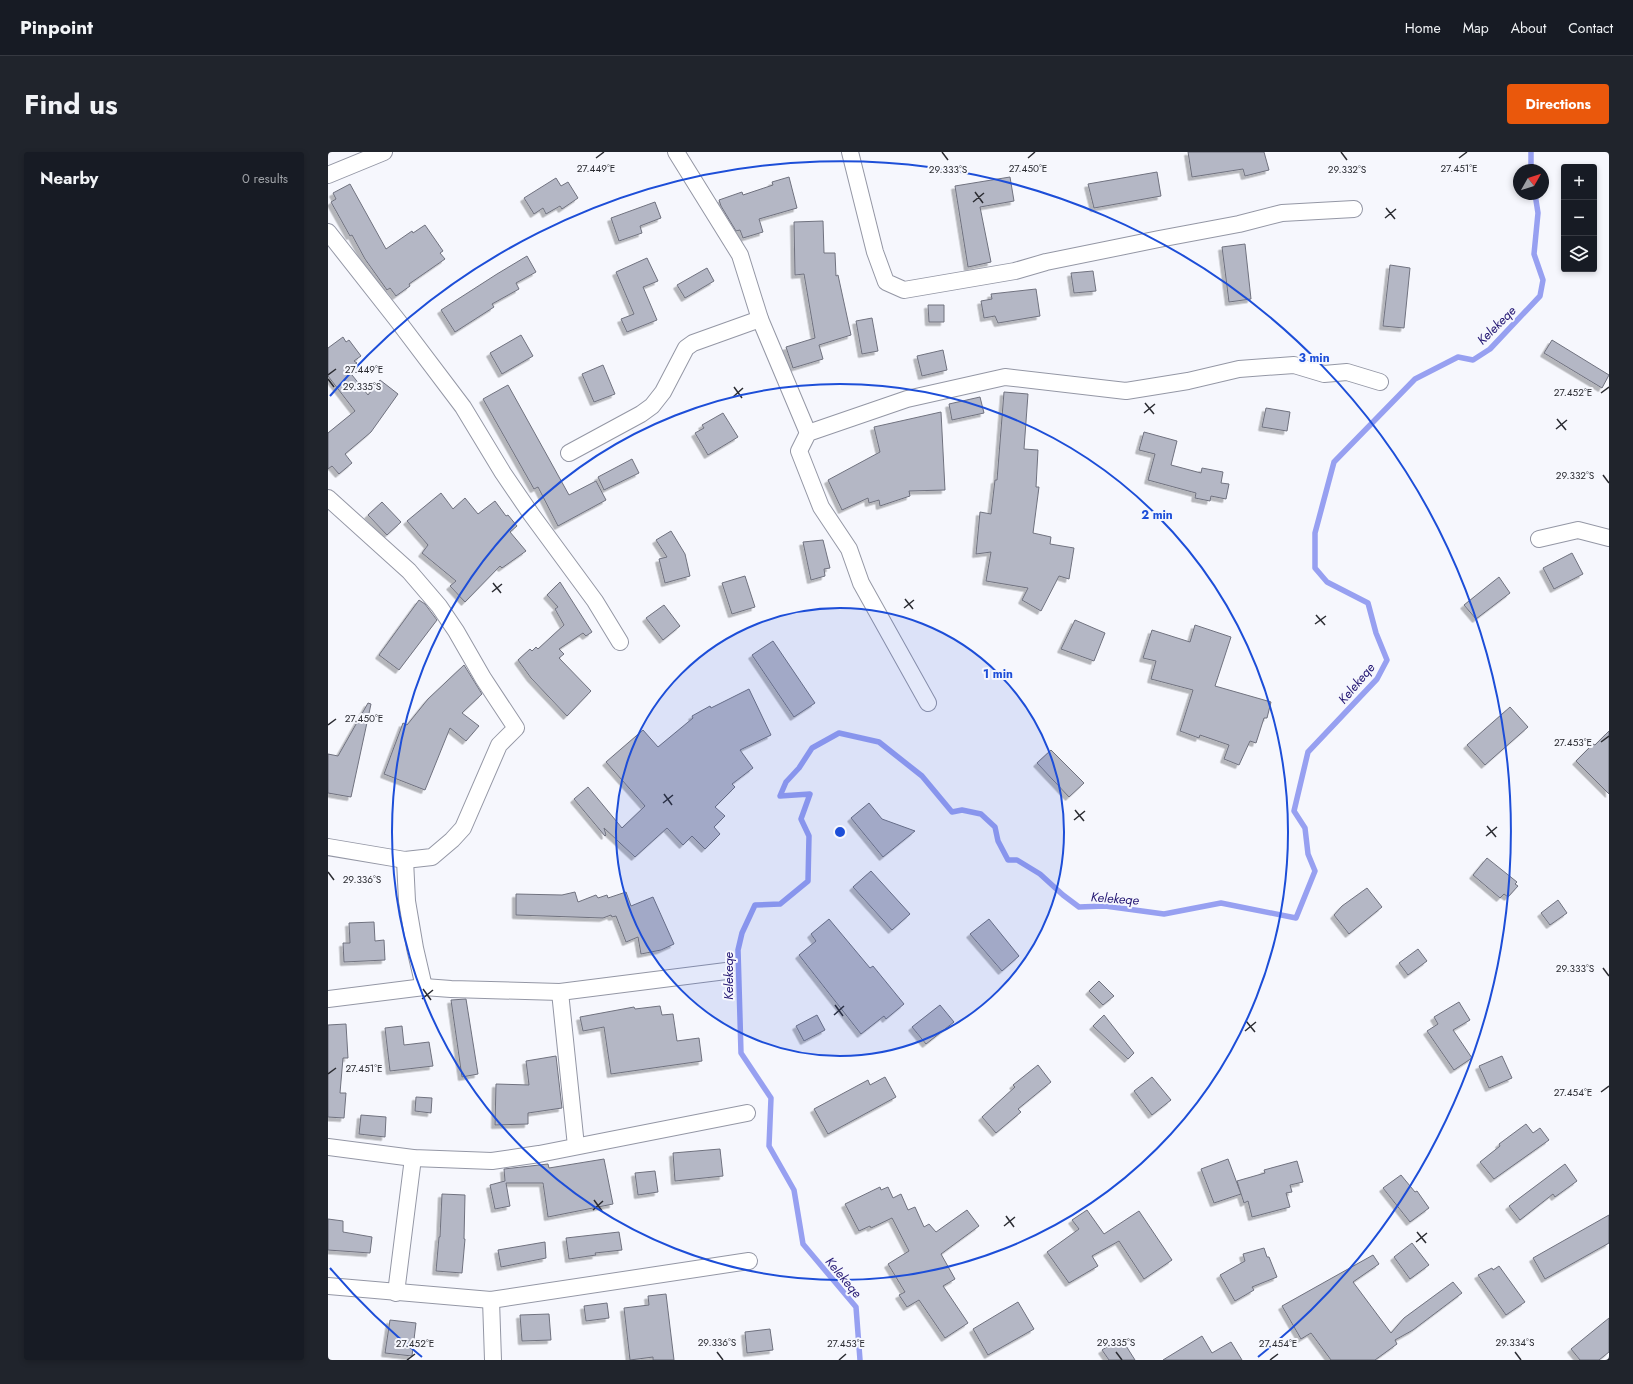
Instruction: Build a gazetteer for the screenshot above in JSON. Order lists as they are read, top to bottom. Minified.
{"water":["Kelekeqe"],"north":"top right","page":{"header":"Pinpoint","nav":["Home","Map","About","Contact"],"title":"Find us","buttons":"Directions","heading":["Nearby","0 results"],"map_buttons":["+","−"]},"coordinates":["27.449°E","27.451°E","27.450°E","29.333°S","29.332°S","29.335°S","27.452°E","27.453°E","29.336°S","27.454°E","29.334°S"],"rings":["3 min","2 min","1 min"]}
